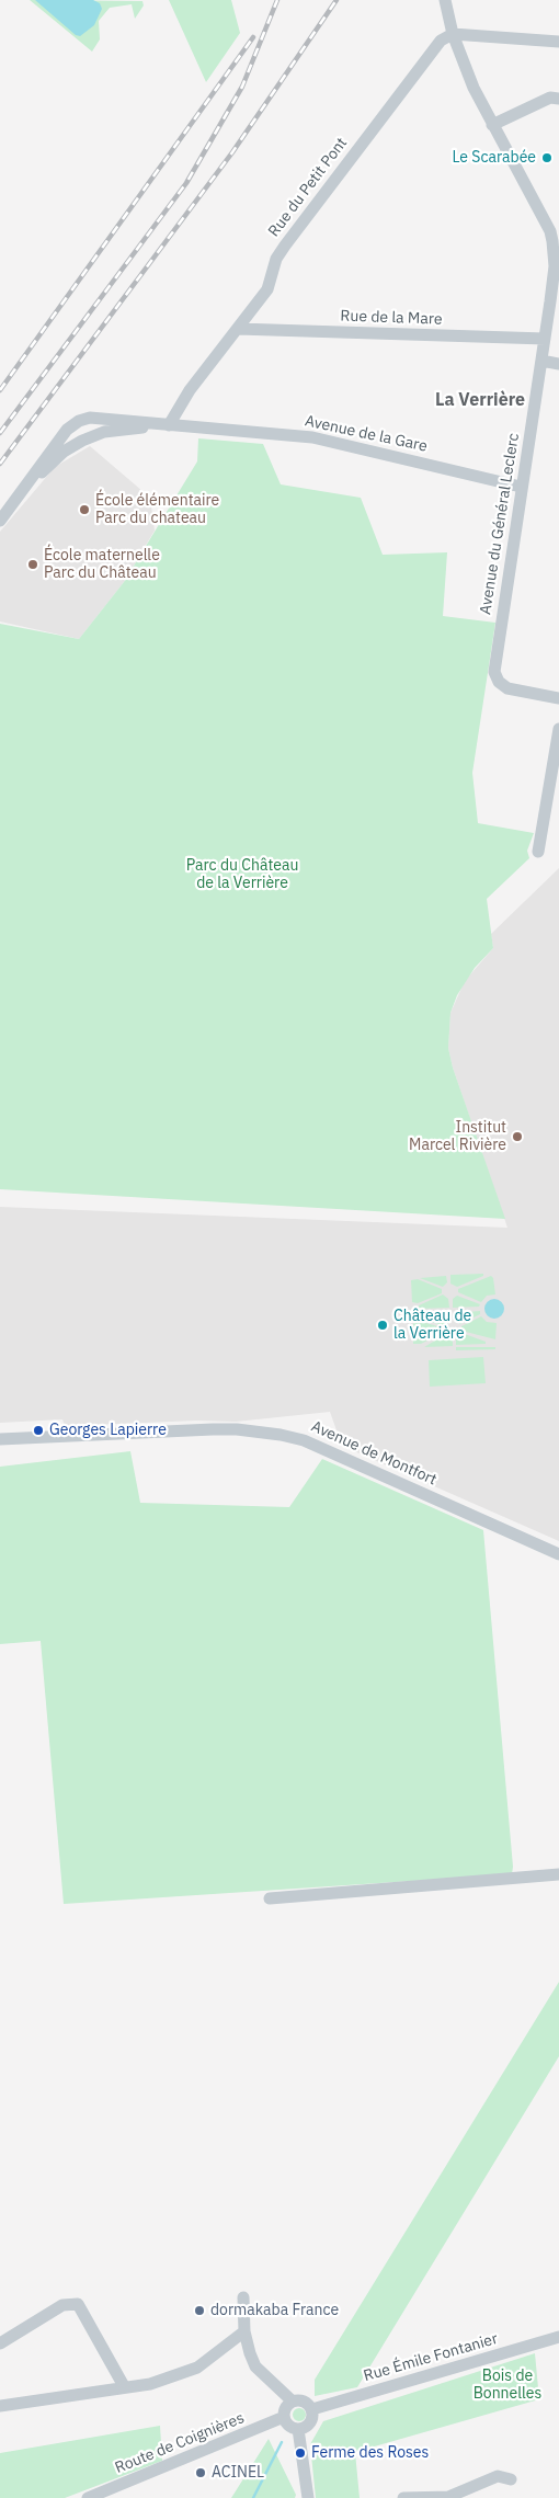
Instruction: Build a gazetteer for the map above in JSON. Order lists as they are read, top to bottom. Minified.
{"streets":{"street":["Rue du Petit Pont","Rue de la Mare","Avenue de la Gare","Avenue du Général Leclerc","Avenue de Montfort","Rue Émile Fontanier","Route de Coignières"]},"crossings":[["Rue du Petit Pont","Rue de la Mare"],["Rue du Petit Pont","Avenue de la Gare"],["Rue du Petit Pont","Avenue du Général Leclerc"],["Rue de la Mare","Avenue du Général Leclerc"],["Avenue de la Gare","Avenue du Général Leclerc"],["Rue Émile Fontanier","Route de Coignières"]],"districts":["La Verrière"],"parks":["Parc du Château de la Verrière","Bois de Bonnelles"],"places":["Le Scarabée","École élémentaire Parc du chateau","École maternelle Parc du Château","Institut Marcel Rivière","Château de la Verrière","Georges Lapierre","dormakaba France","Ferme des Roses","ACINEL"]}
